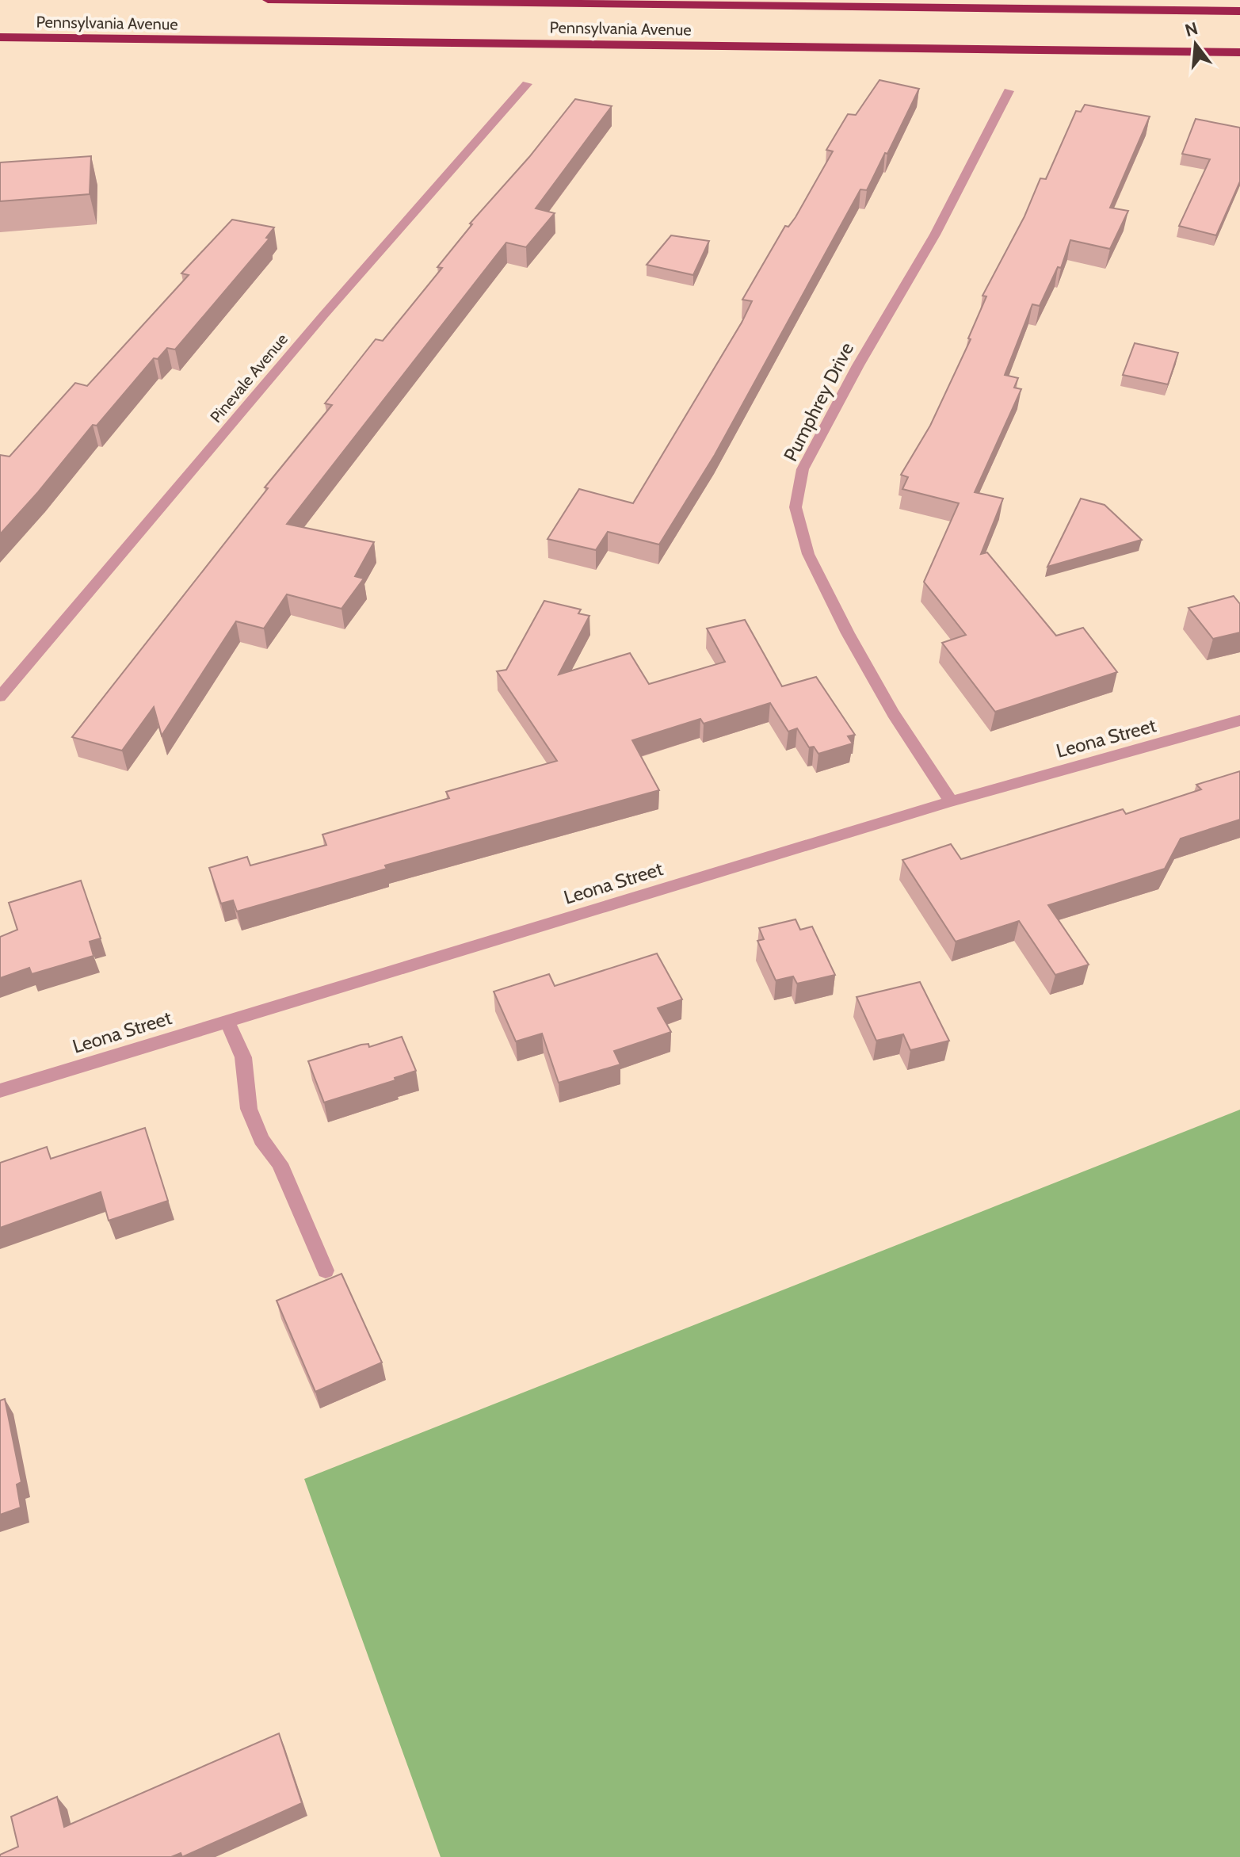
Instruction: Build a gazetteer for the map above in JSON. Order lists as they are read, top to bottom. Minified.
{"streets":{"highway":["Pennsylvania Avenue"],"street":["Pinevale Avenue","Pumphrey Drive","Leona Street"]},"crossings":[["Pumphrey Drive","Leona Street"]],"north":"top"}
